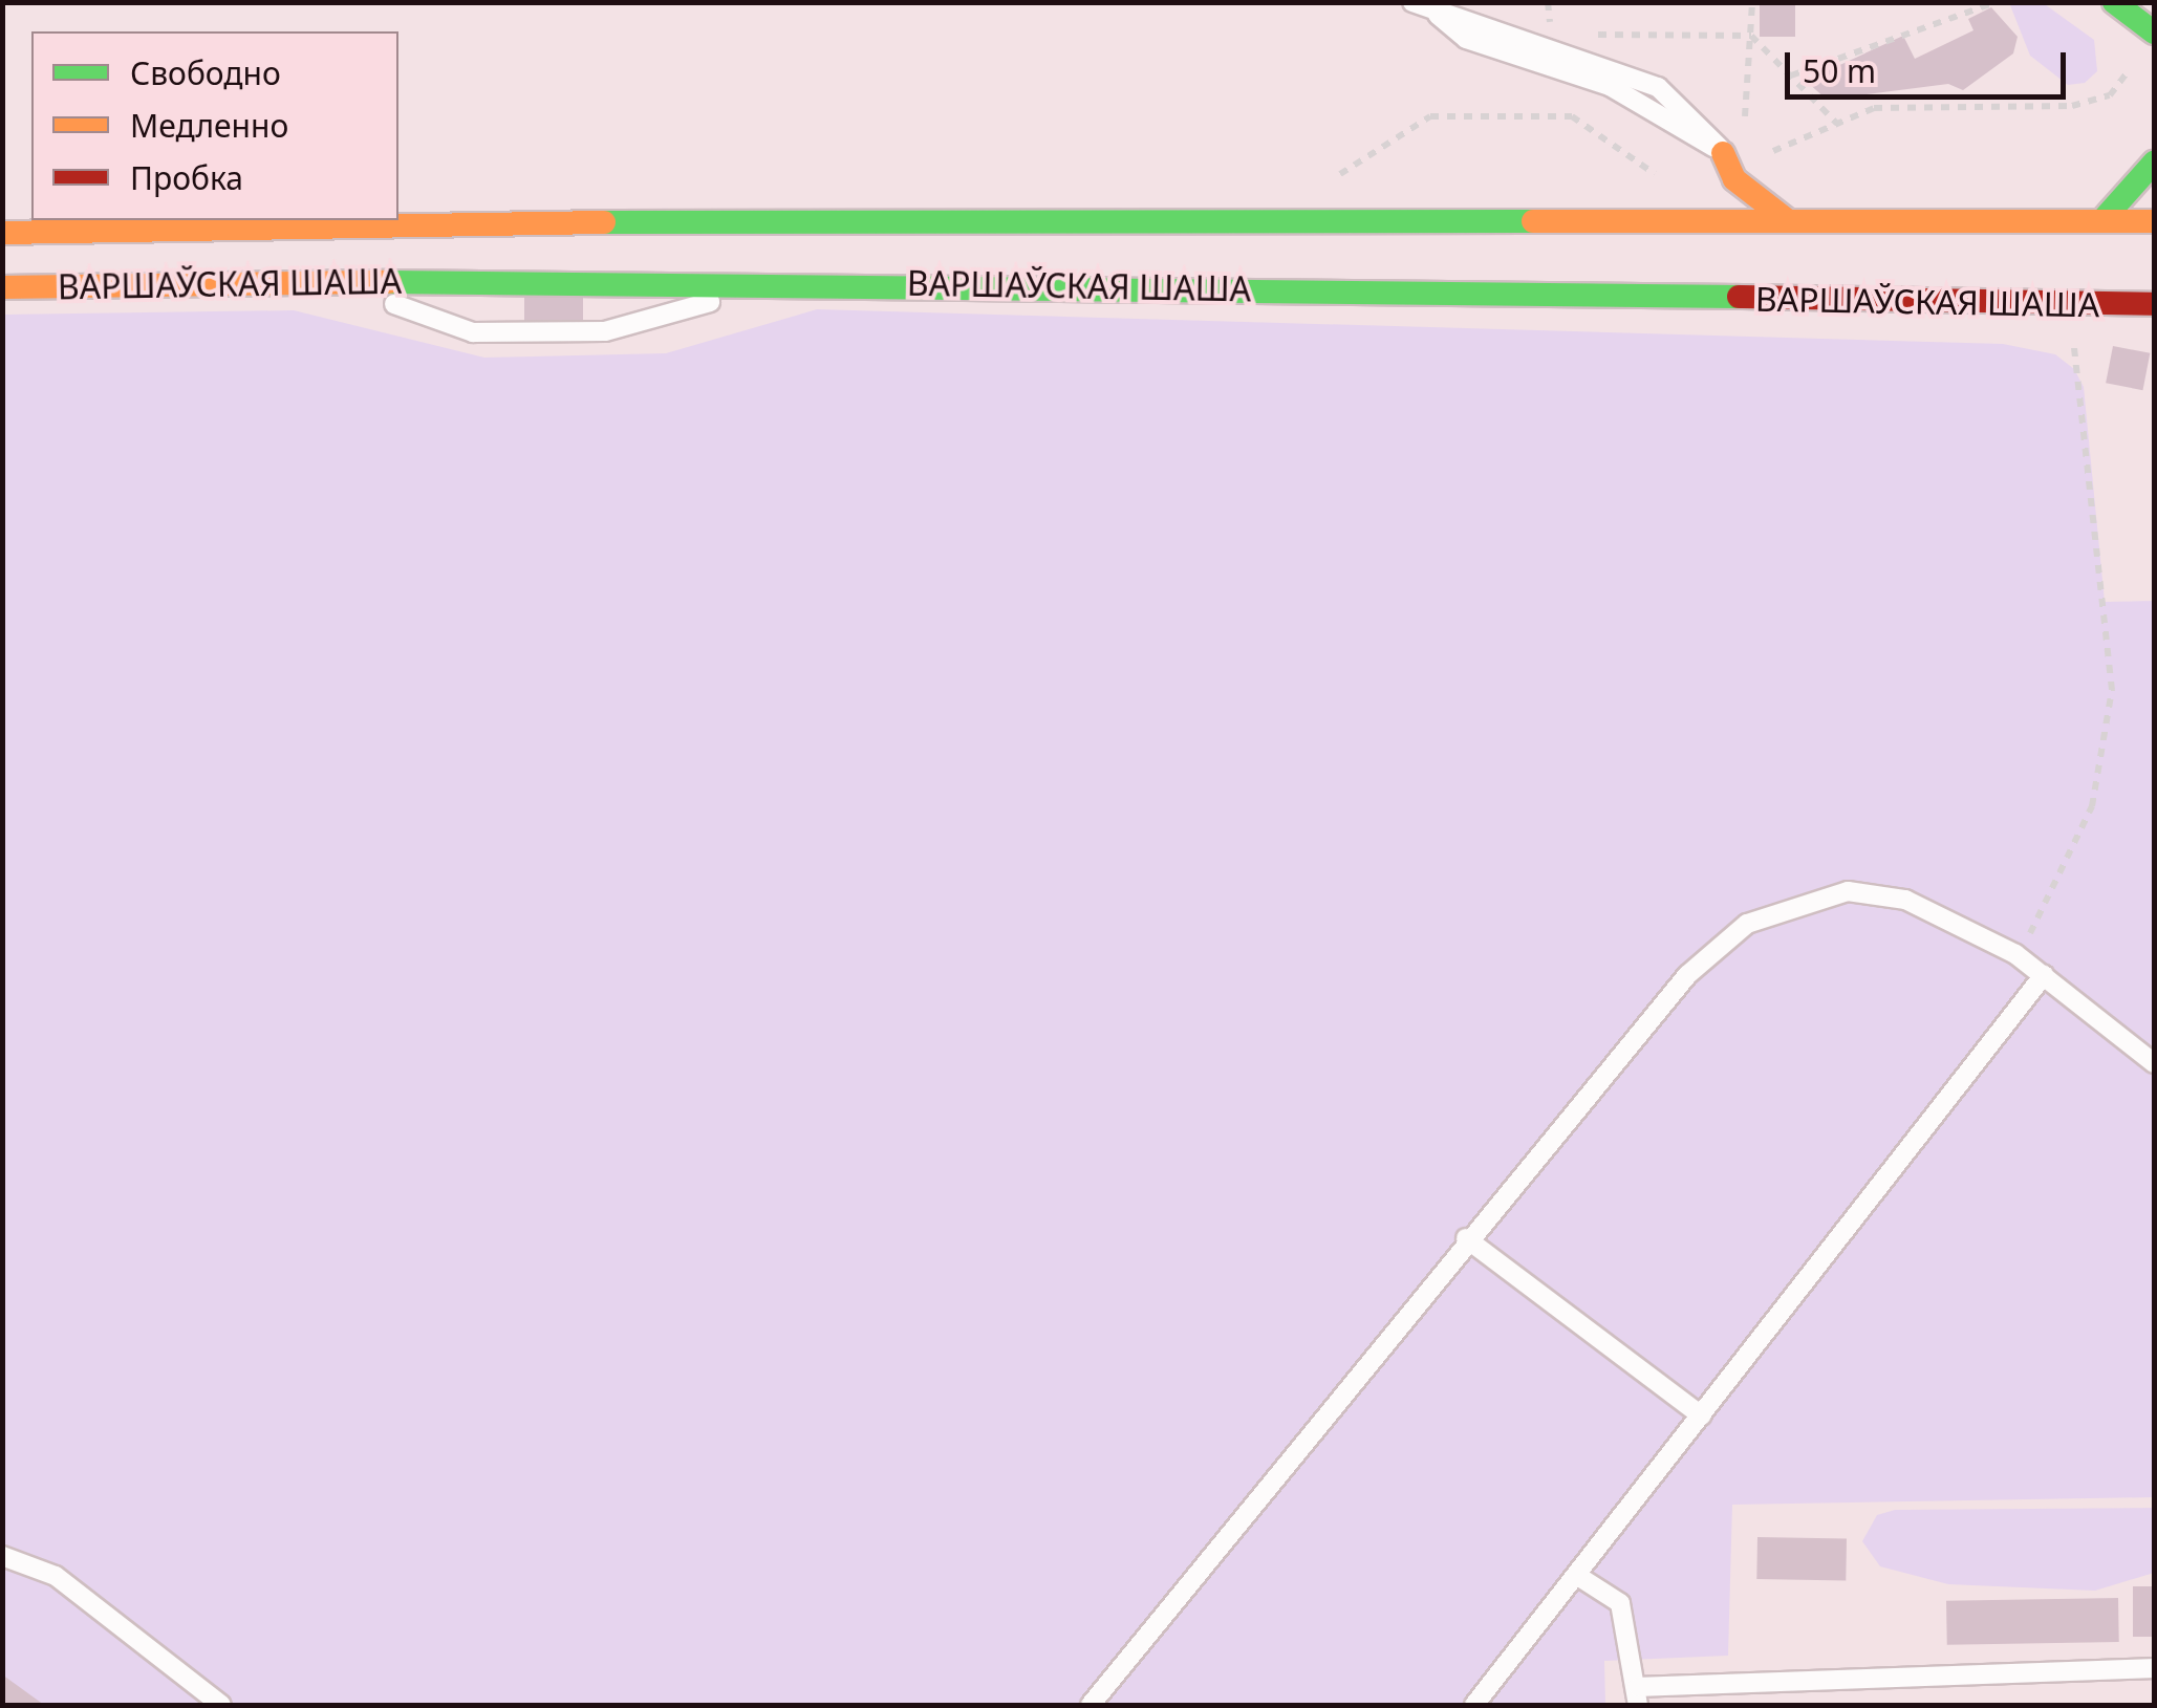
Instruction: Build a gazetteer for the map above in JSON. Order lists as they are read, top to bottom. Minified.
{"streets":{"main road":["ВАРШАЎСКАЯ ШАША"]},"legend":["Свободно","Медленно","Пробка"],"scale_bar":"50 m"}
